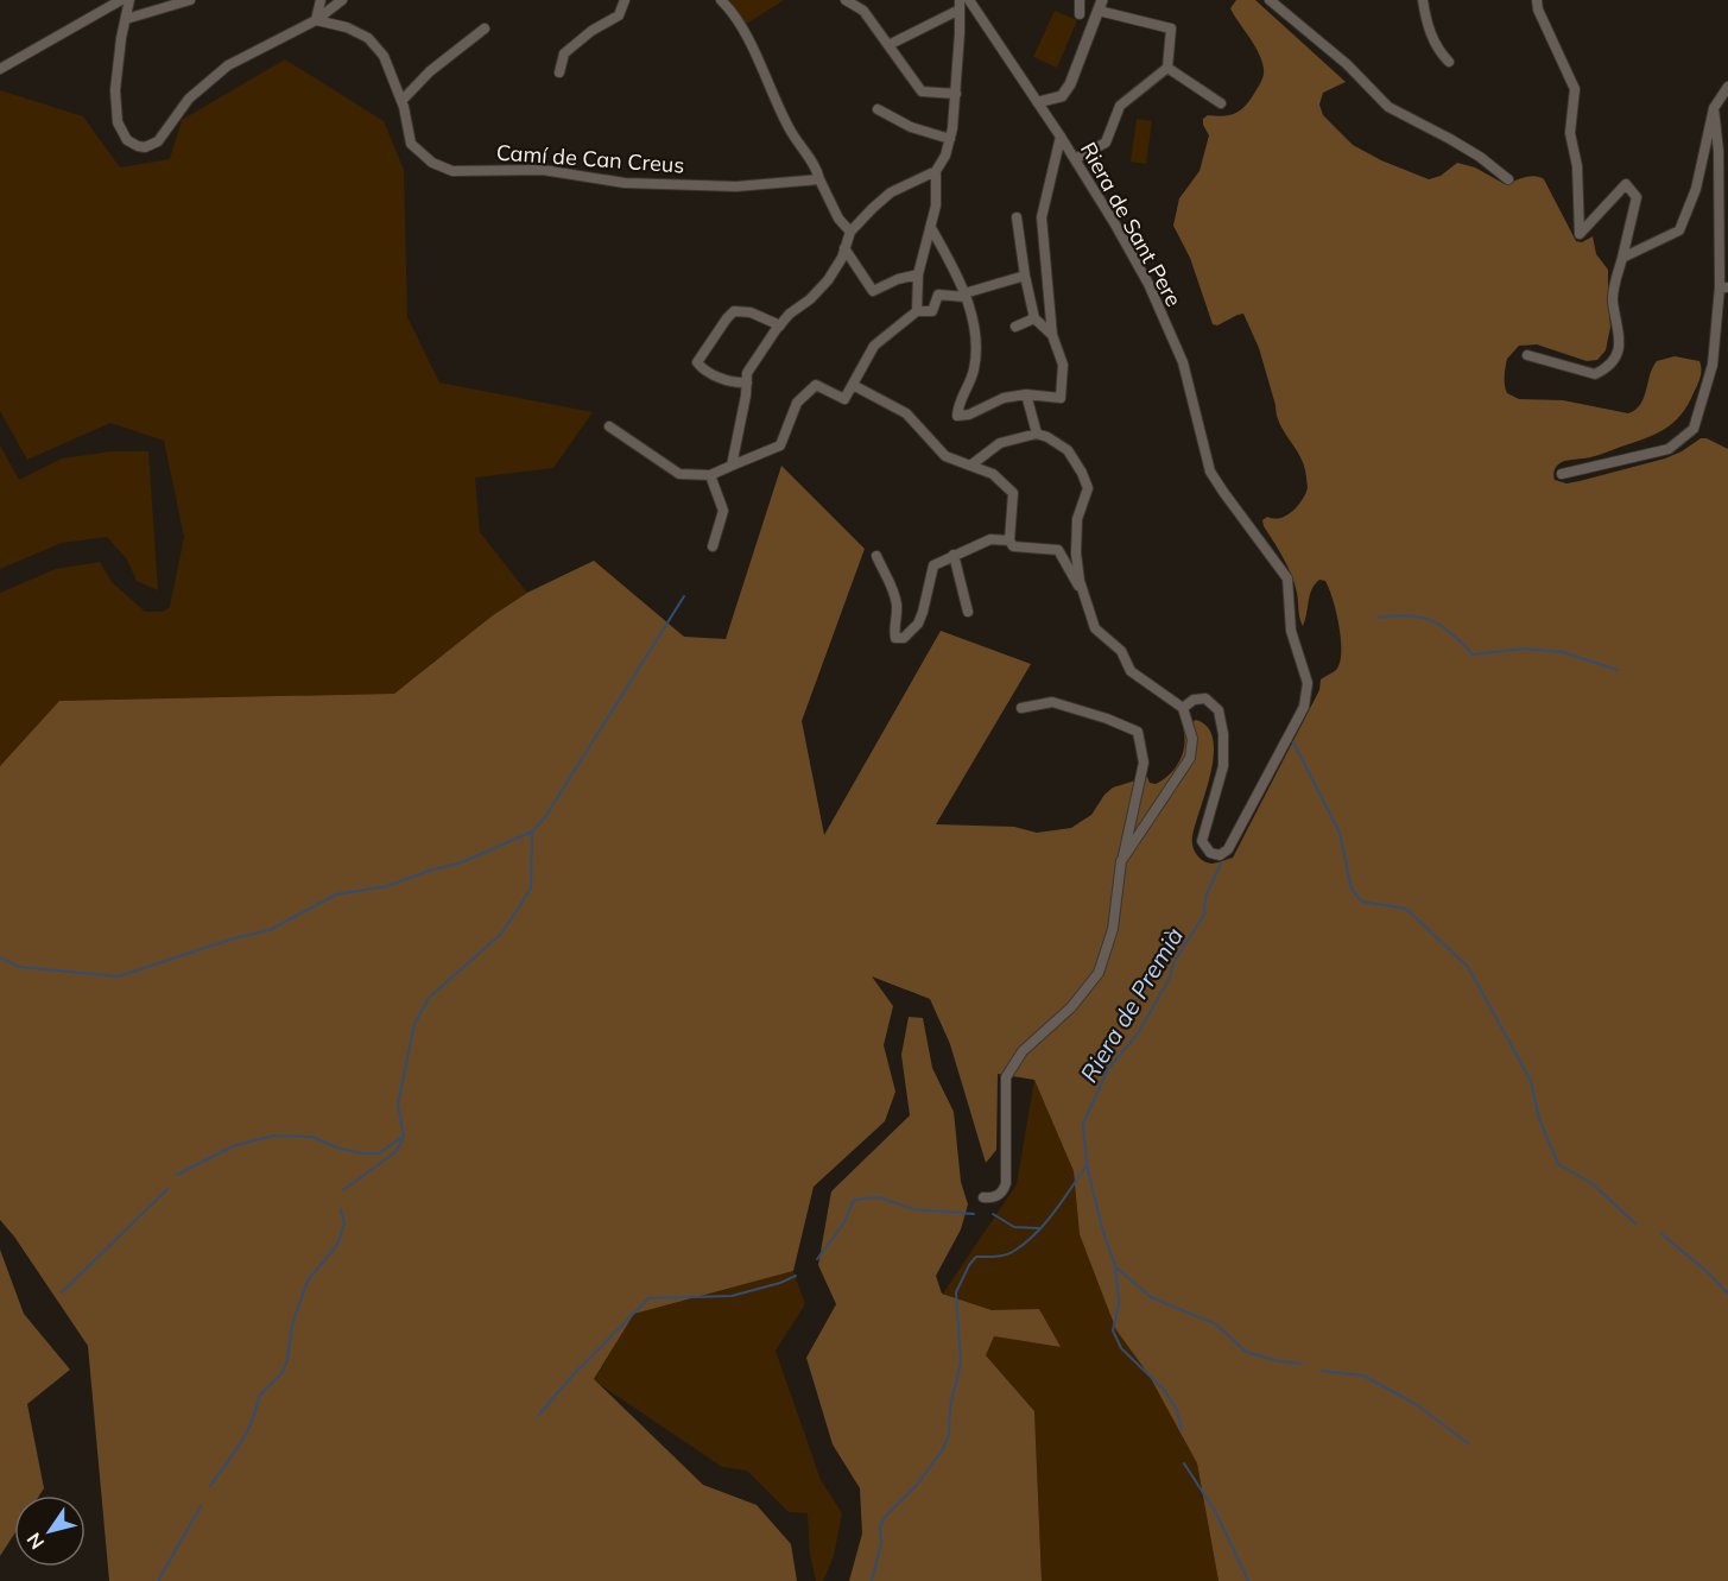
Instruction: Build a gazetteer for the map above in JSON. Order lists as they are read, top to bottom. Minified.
{"streets":{"street":["Camí de Can Creus","Riera de Sant Pere"]},"water":["Riera de Premià"],"north":"bottom left"}
